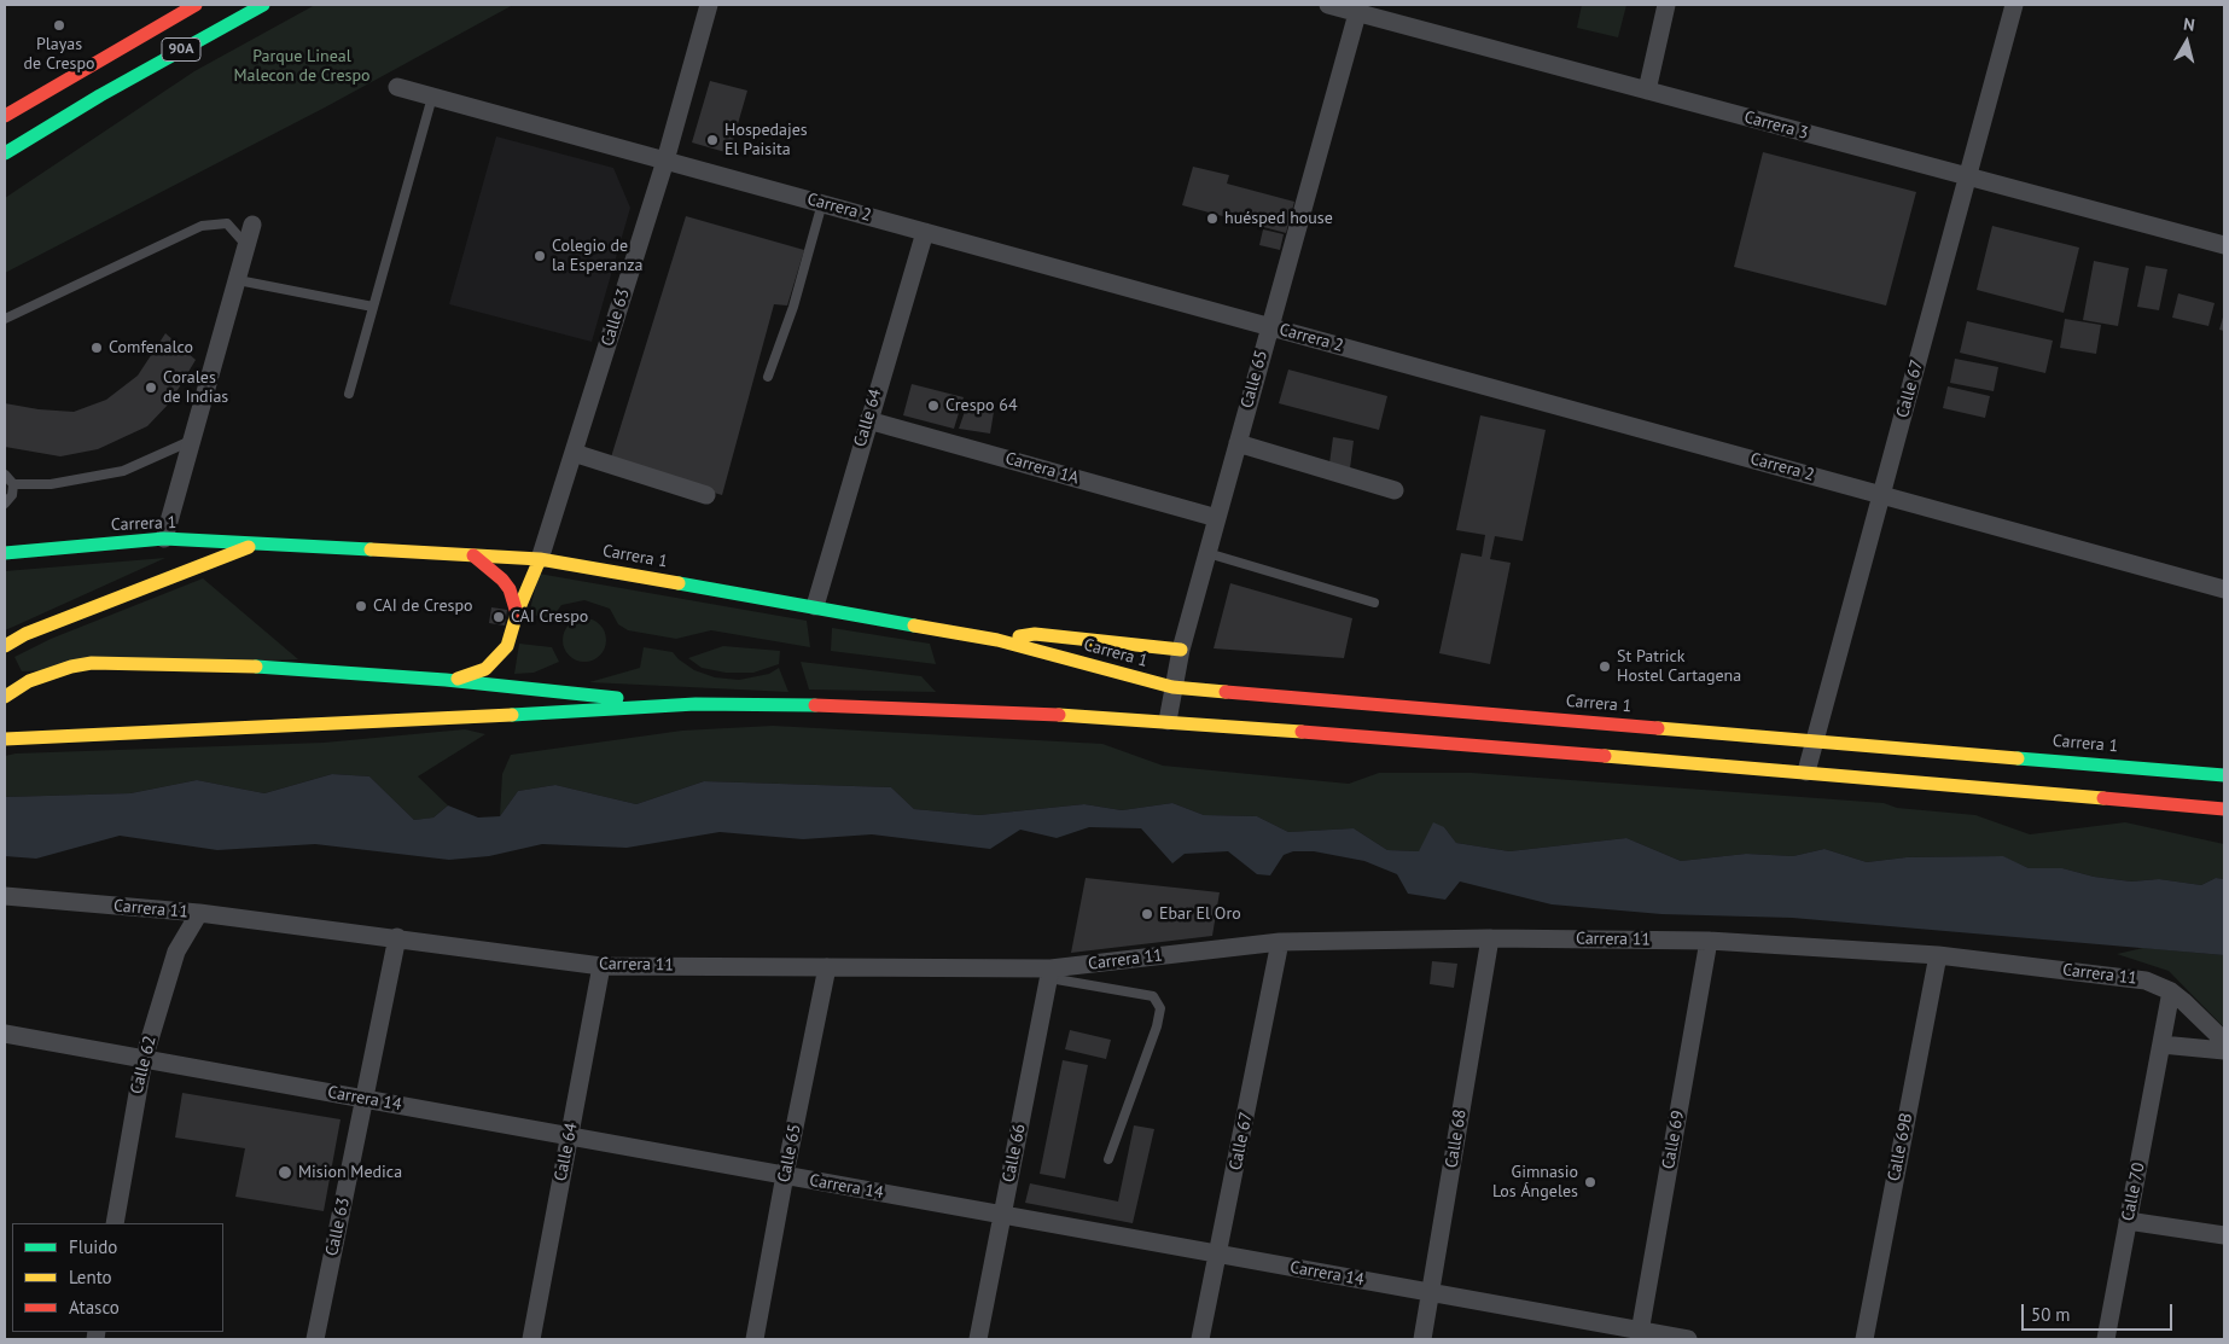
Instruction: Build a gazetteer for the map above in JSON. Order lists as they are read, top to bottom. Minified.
{"streets":{"main road":["90A","Carrera 1"],"street":["Carrera 3","Carrera 2","Calle 63","Calle 65","Calle 67","Calle 64","Carrera 1A","Carrera 11","Calle 62","Carrera 14","Calle 68","Calle 69","Calle 69B","Calle 66","Calle 70"]},"crossings":[["Carrera 3","Calle 65"],["Carrera 3","Calle 67"],["Carrera 2","Calle 63"],["Carrera 2","Calle 65"],["Carrera 2","Calle 67"],["Carrera 2","Calle 64"],["Calle 63","Carrera 1"],["Calle 63","Carrera 11"],["Calle 63","Carrera 14"],["Calle 65","Carrera 1A"],["Calle 65","Carrera 1"],["Calle 65","Carrera 11"],["Calle 65","Carrera 14"],["Calle 67","Carrera 1"],["Calle 67","Carrera 11"],["Calle 67","Carrera 14"],["Calle 64","Carrera 1A"],["Calle 64","Carrera 1"],["Calle 64","Carrera 11"],["Calle 64","Carrera 14"],["Carrera 11","Calle 62"],["Carrera 11","Calle 68"],["Carrera 11","Calle 69"],["Carrera 11","Calle 69B"],["Carrera 11","Calle 66"],["Carrera 11","Calle 70"],["Calle 62","Carrera 14"],["Carrera 14","Calle 68"],["Carrera 14","Calle 69"],["Carrera 14","Calle 66"]],"parks":["Parque Lineal Malecon de Crespo"],"places":["Playas de Crespo","Hospedajes El Paisita","huésped house","Colegio de la Esperanza","Comfenalco","Corales de Indias","Crespo 64","CAI de Crespo","CAI Crespo","St Patrick Hostel Cartagena","Ebar El Oro","Mision Medica","Gimnasio Los Ángeles"],"legend":["Fluido","Lento","Atasco"],"scale_bar":"50 m","north":"top"}
